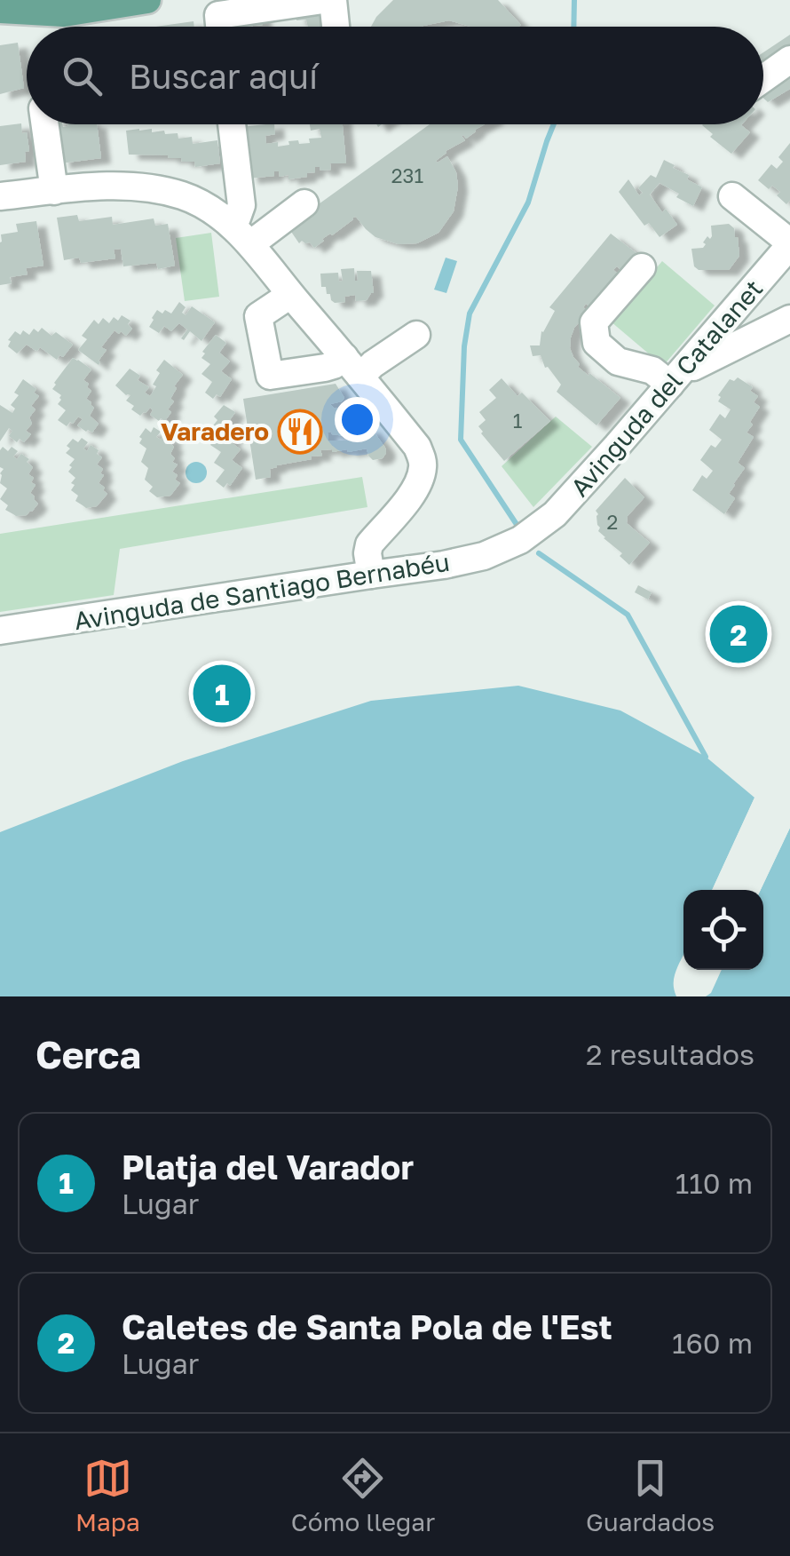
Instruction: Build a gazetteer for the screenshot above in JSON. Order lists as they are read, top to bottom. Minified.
{"streets":{"street":["Avinguda del Catalanet","Avinguda de Santiago Bernabéu"]},"crossings":[["Avinguda del Catalanet","Avinguda de Santiago Bernabéu"]],"places":{"restaurant":["Varadero"]},"house_numbers":["231","1","2"],"page":{"search":"Buscar aquí","pins":["2","1"],"heading":["Cerca","2 resultados"],"list":[{"mark":"1","name":"Platja del Varador","note":"Lugar","value":"110 m"},{"mark":"2","name":"Caletes de Santa Pola de l'Est","note":"Lugar","value":"160 m"}],"nav":["Mapa","Cómo llegar","Guardados"]}}
